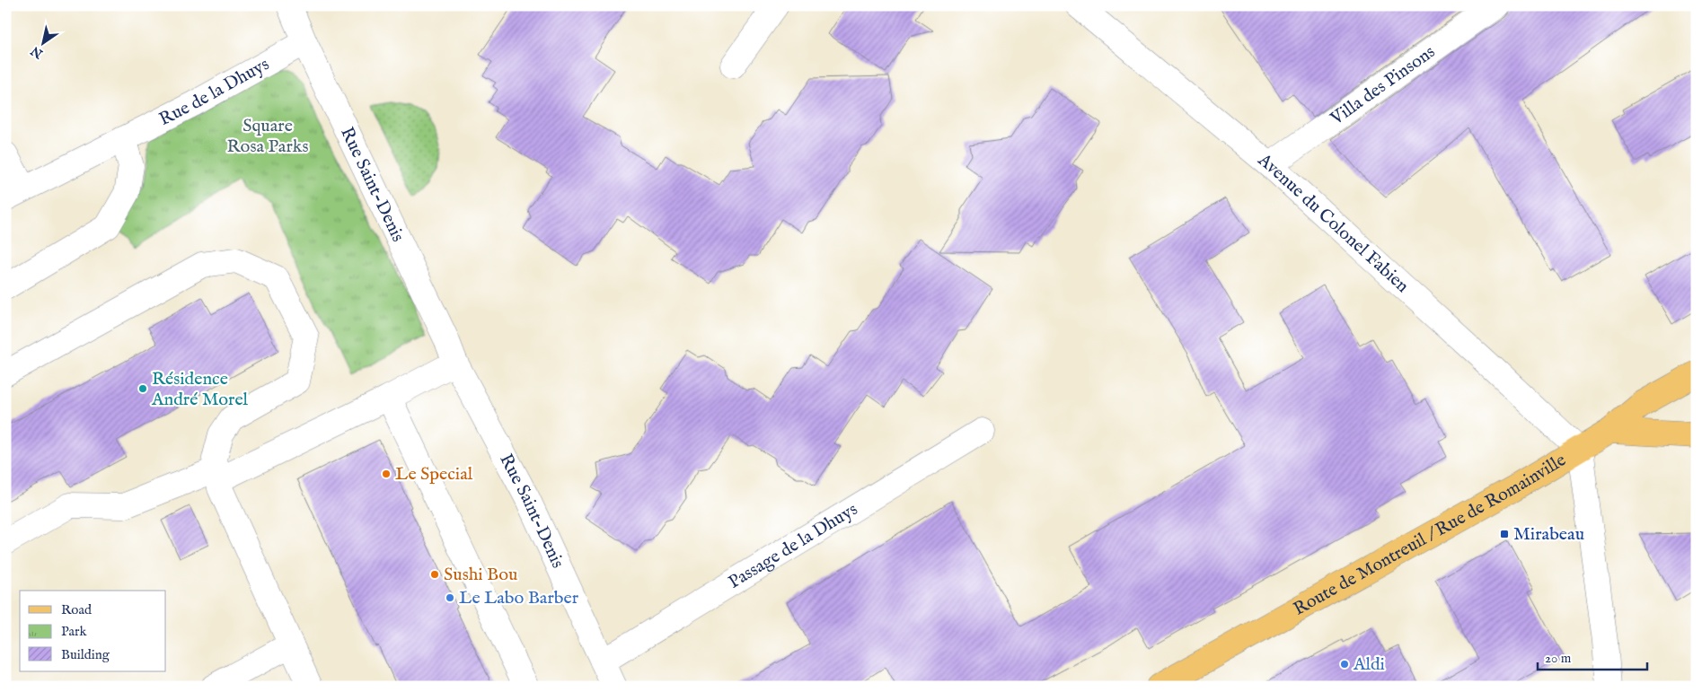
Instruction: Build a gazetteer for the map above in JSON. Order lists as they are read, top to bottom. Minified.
{"streets":{"main road":["Route de Montreuil / Rue de Romainville"],"street":["Villa des Pinsons","Rue de la Dhuys","Rue Saint-Denis","Avenue du Colonel Fabien","Passage de la Dhuys"]},"crossings":[["Villa des Pinsons","Avenue du Colonel Fabien"],["Rue de la Dhuys","Rue Saint-Denis"],["Rue Saint-Denis","Passage de la Dhuys"],["Avenue du Colonel Fabien","Route de Montreuil / Rue de Romainville"]],"parks":["Square Rosa Parks"],"places":{"other":["Résidence André Morel","Le Special","Sushi Bou","Le Labo Barber","Aldi"],"transit":["Mirabeau"]},"legend":["Road","Park","Building"],"scale_bar":"20 m","north":"bottom left"}
